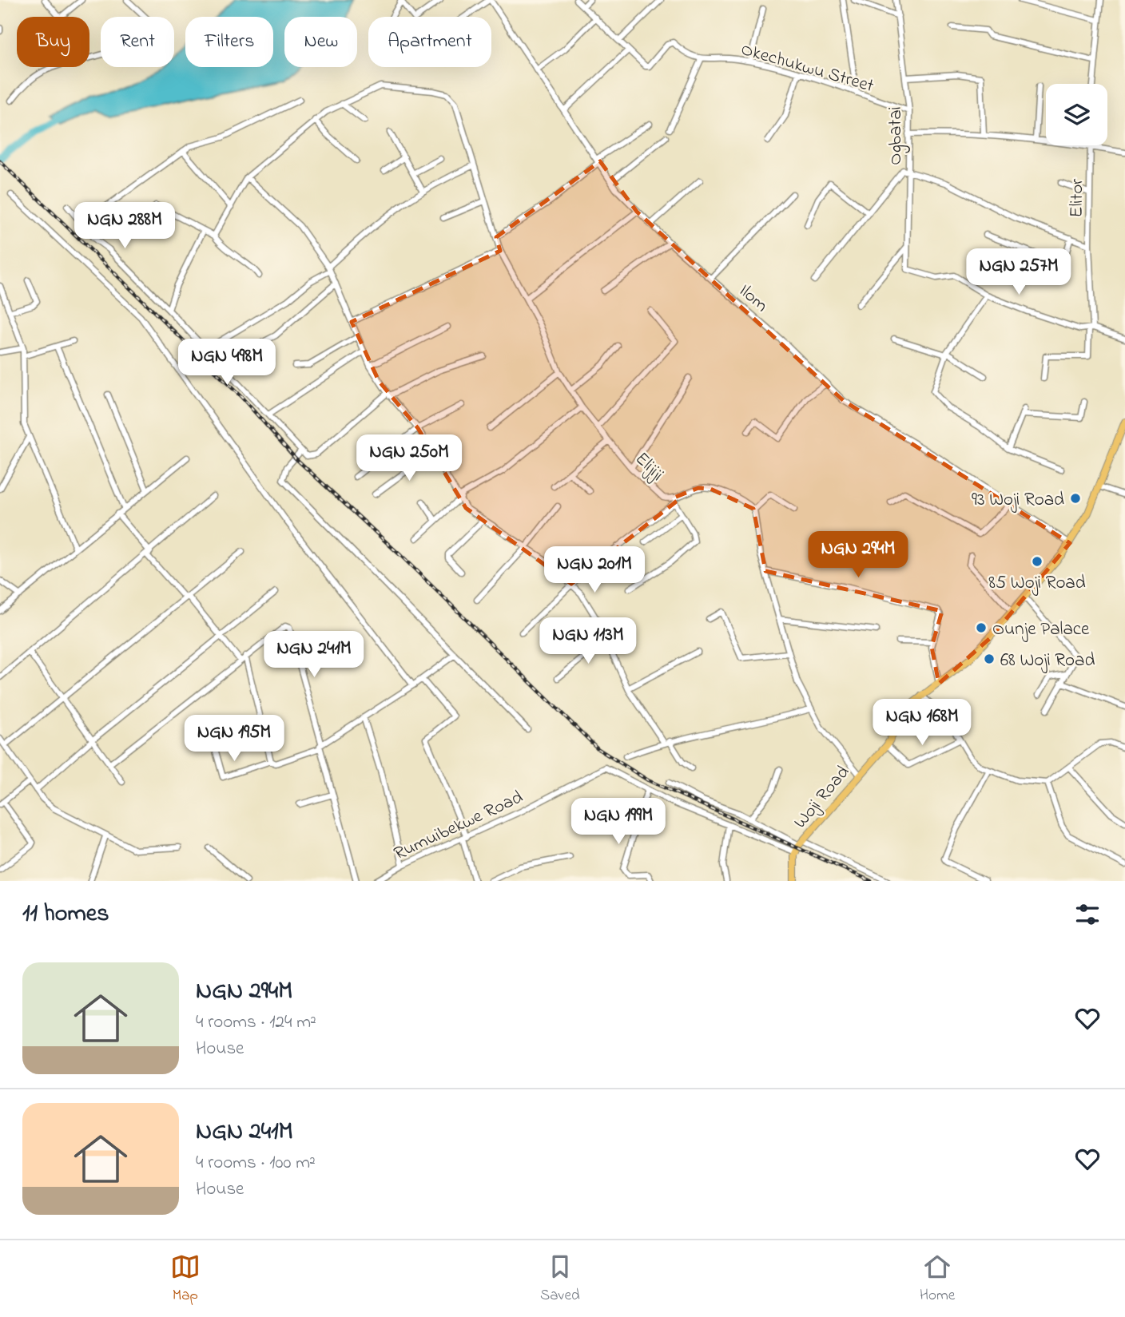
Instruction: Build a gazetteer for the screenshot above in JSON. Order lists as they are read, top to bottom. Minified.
{"streets":{"main road":["Woji Road"],"street":["Okechukwu Street","Ogbatai","Elitor","Ilom","Elijiji","Rumuibekwe Road"]},"crossings":[["Okechukwu Street","Ogbatai"],["Ilom","Woji Road"],["Woji Road","Rumuibekwe Road"]],"places":["93 Woji Road","85 Woji Road","Ounje Palace","68 Woji Road"],"page":{"chip":["Buy","Rent","Filters","New","Apartment"],"price":["NGN 288M","NGN 257M","NGN 498M","NGN 250M","NGN 294M","NGN 201M","NGN 113M","NGN 241M","NGN 168M","NGN 195M","NGN 199M"],"heading":"11 homes","list":[{"name":"NGN 294M","note":"4 rooms · 124 m² · House"},{"name":"NGN 241M","note":"4 rooms · 100 m² · House"}],"tabs":["Map","Saved","Home"]}}
